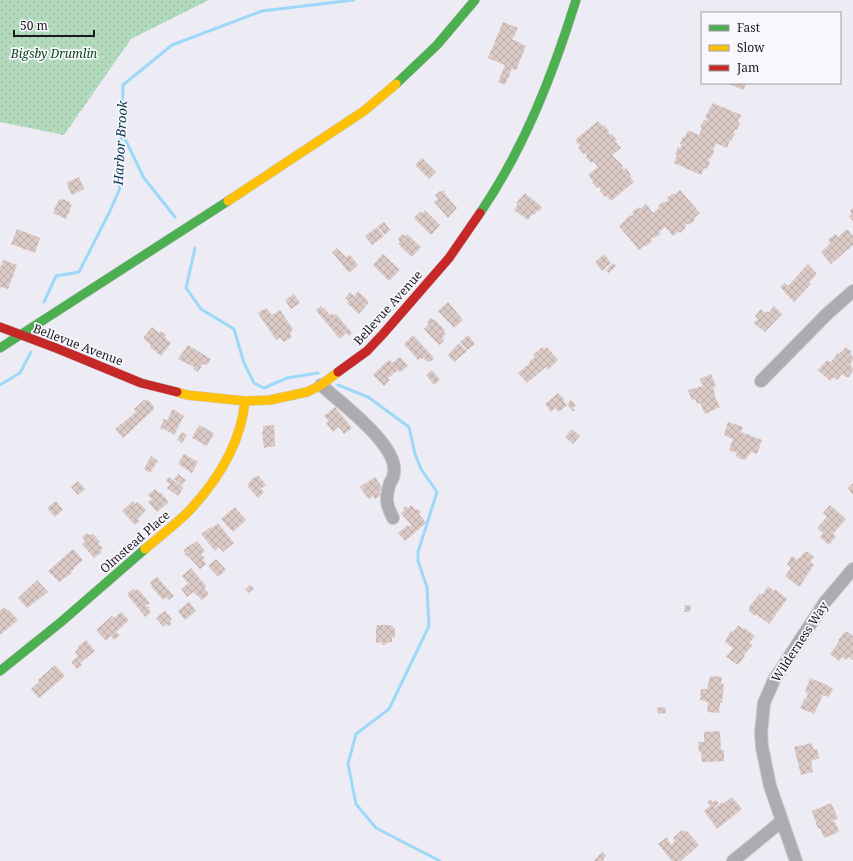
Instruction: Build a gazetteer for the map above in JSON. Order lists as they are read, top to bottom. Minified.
{"streets":{"street":["Bellevue Avenue","Olmstead Place","Wilderness Way"]},"crossings":[["Bellevue Avenue","Olmstead Place"]],"water":["Harbor Brook"],"parks":["Bigsby Drumlin"],"legend":["Fast","Slow","Jam"],"scale_bar":"50 m"}
